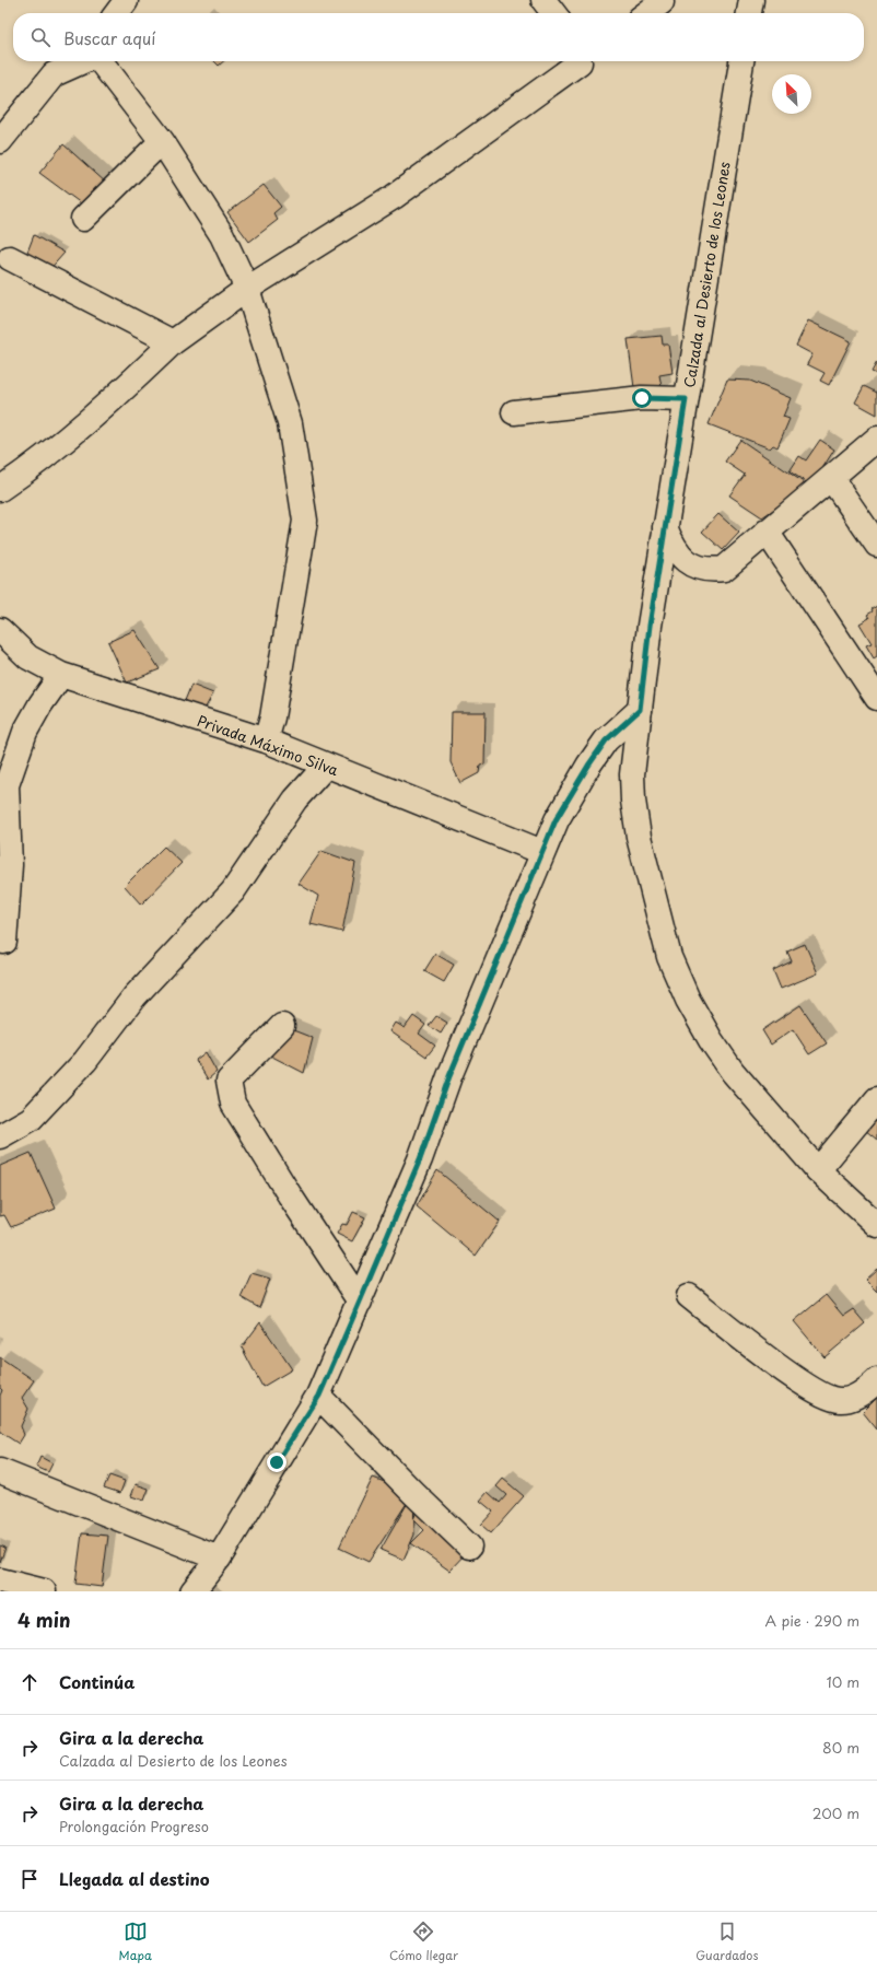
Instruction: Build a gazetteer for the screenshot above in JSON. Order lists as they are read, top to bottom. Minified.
{"streets":{"street":["Calzada al Desierto de los Leones","Privada Máximo Silva"]},"north":"top left","page":{"search":"Buscar aquí","heading":["4 min","A pie · 290 m"],"list":[["Continúa","10 m"],["Gira a la derecha","Calzada al Desierto de los Leones","80 m"],["Gira a la derecha","Prolongación Progreso","200 m"],"Llegada al destino"],"nav":["Mapa","Cómo llegar","Guardados"]}}
